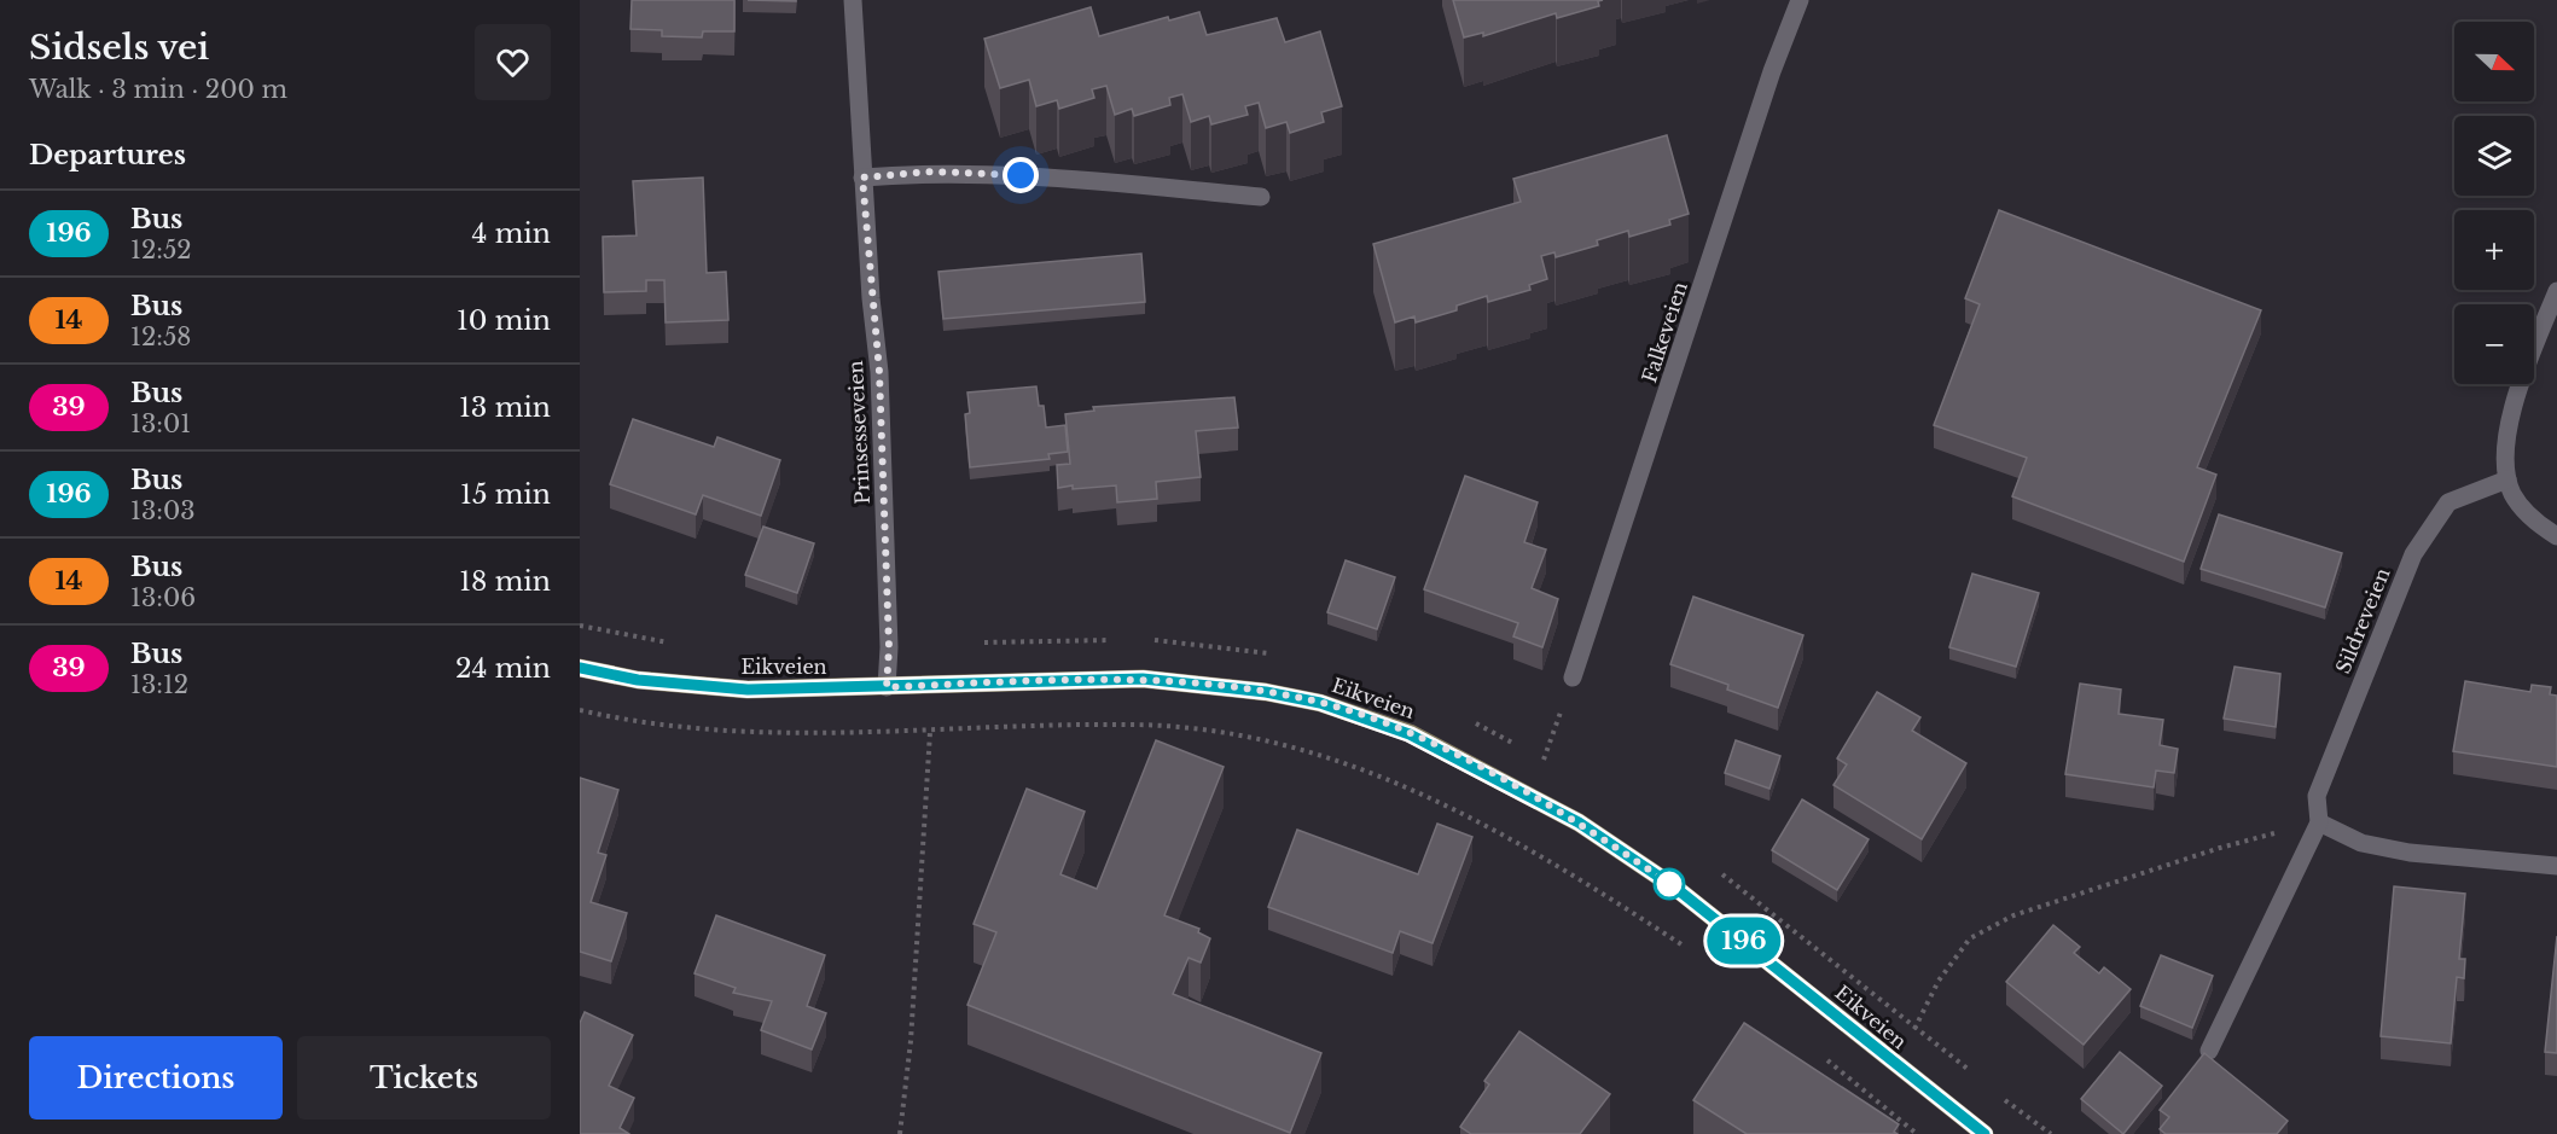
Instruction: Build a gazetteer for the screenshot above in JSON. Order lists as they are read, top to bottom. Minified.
{"streets":{"main road":["Eikveien"],"street":["Falkeveien","Prinsesseveien","Sildreveien"]},"crossings":[["Prinsesseveien","Eikveien"]],"lines":["bus line 196"],"north":"right","page":{"heading":[["Sidsels vei","Walk · 3 min · 200 m"],"Departures"],"on_map":"196","map_buttons":["+","−"],"list":[{"mark":"196","name":"Bus","note":"12:52","value":"4 min"},{"mark":"14","name":"Bus","note":"12:58","value":"10 min"},{"mark":"39","name":"Bus","note":"13:01","value":"13 min"},{"mark":"196","name":"Bus","note":"13:03","value":"15 min"},{"mark":"14","name":"Bus","note":"13:06","value":"18 min"},{"mark":"39","name":"Bus","note":"13:12","value":"24 min"}],"buttons":["Directions","Tickets"]}}
